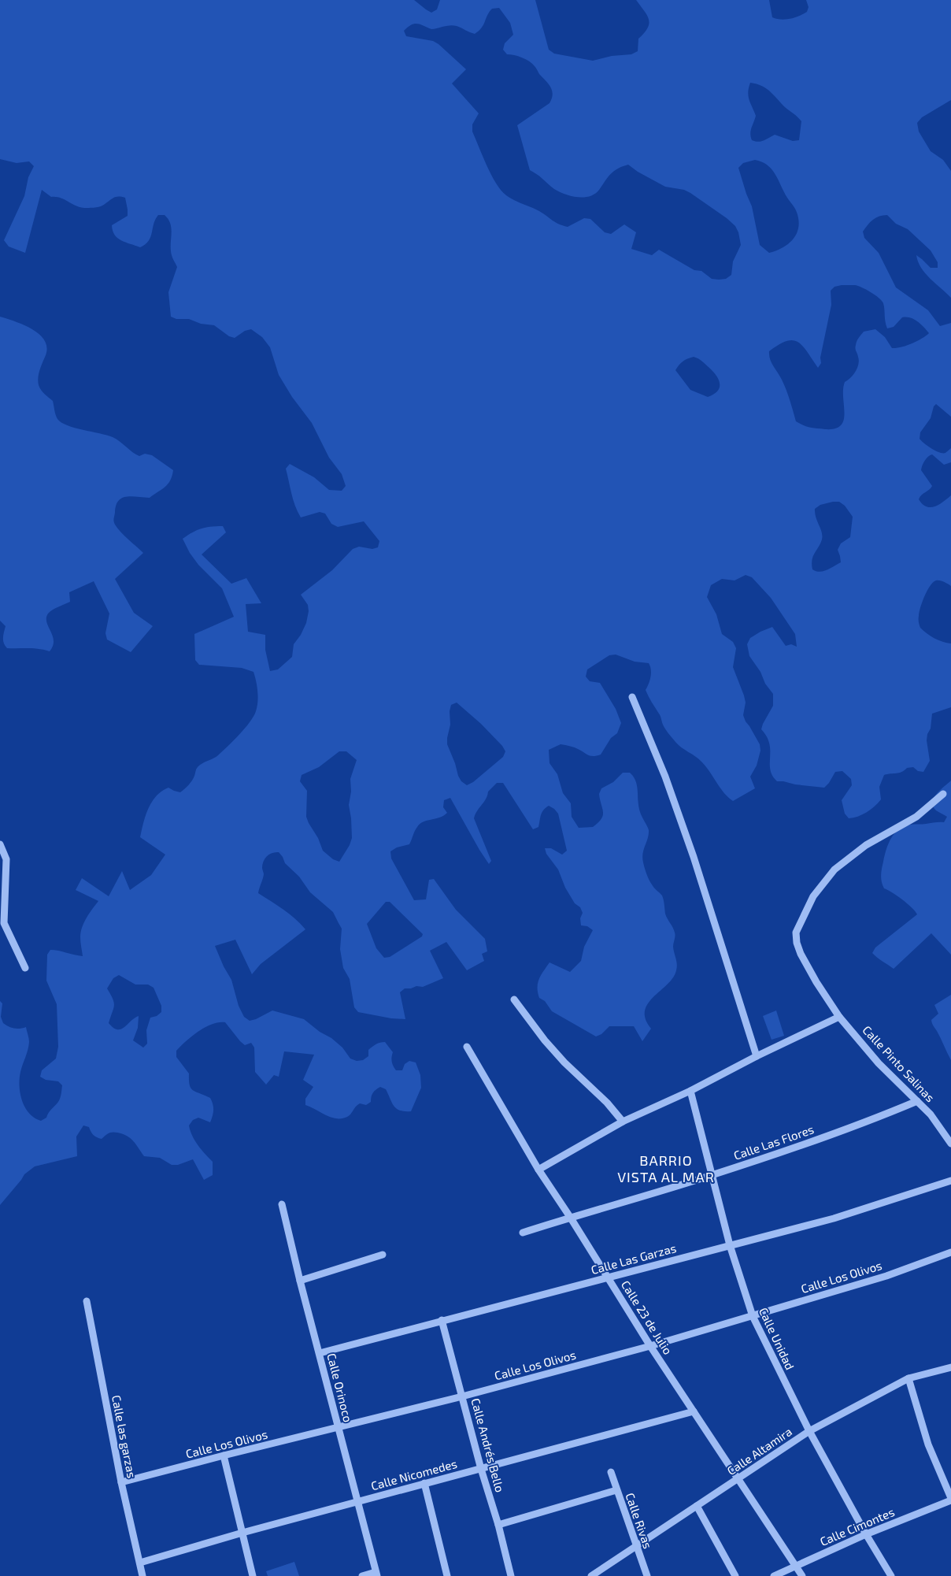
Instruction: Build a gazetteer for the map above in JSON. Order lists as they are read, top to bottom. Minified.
{"streets":{"street":["Calle Pinto Salinas","Calle Las Flores","Calle Las Garzas","Calle Los Olivos","Calle 23 de Julio","Calle Unidad","Calle Orinoco","Calle las garzas","Calle Andrés Bello","Calle Altamira","Calle Nicomedes","Calle Rivas","Calle Cimontes"]},"crossings":[["Calle Pinto Salinas","Calle Las Flores"],["Calle Las Flores","Calle 23 de Julio"],["Calle Las Flores","Calle Unidad"],["Calle Las Garzas","Calle 23 de Julio"],["Calle Las Garzas","Calle Unidad"],["Calle Las Garzas","Calle Orinoco"],["Calle Las Garzas","Calle Andrés Bello"],["Calle Los Olivos","Calle 23 de Julio"],["Calle Los Olivos","Calle Unidad"],["Calle Los Olivos","Calle Orinoco"],["Calle Los Olivos","Calle las garzas"],["Calle Los Olivos","Calle Andrés Bello"],["Calle 23 de Julio","Calle Altamira"],["Calle 23 de Julio","Calle Nicomedes"],["Calle 23 de Julio","Calle Cimontes"],["Calle Unidad","Calle Altamira"],["Calle Unidad","Calle Cimontes"],["Calle Orinoco","Calle Nicomedes"],["Calle las garzas","Calle Nicomedes"],["Calle Andrés Bello","Calle Nicomedes"],["Calle Altamira","Calle Rivas"]],"districts":["BARRIO VISTA AL MAR"]}
